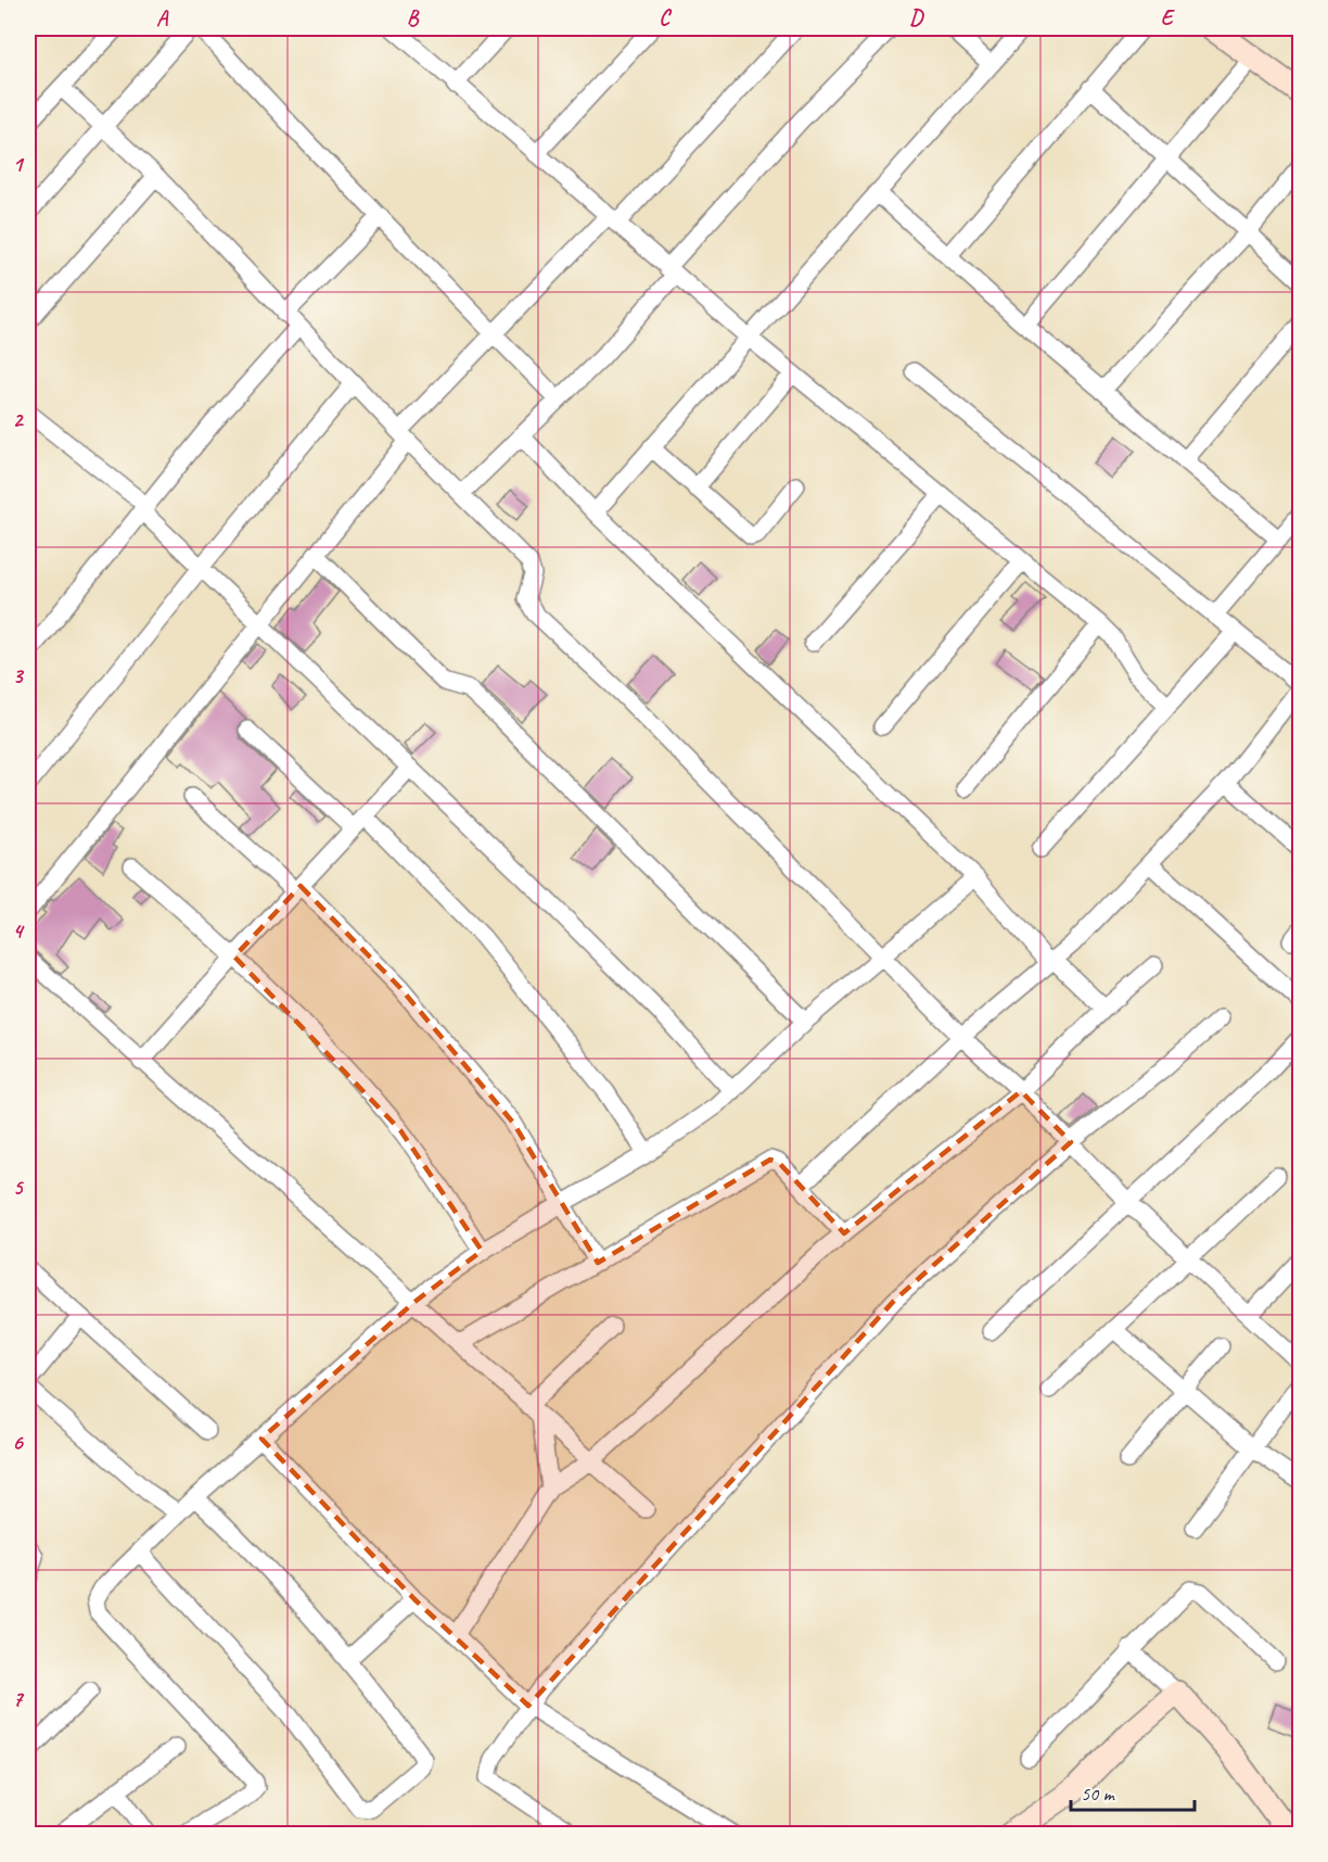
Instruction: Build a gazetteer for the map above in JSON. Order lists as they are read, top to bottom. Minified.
{"scale_bar":"50 m","grid":{"columns":["A","B","C","D","E"],"rows":["1","2","3","4","5","6","7"]}}
